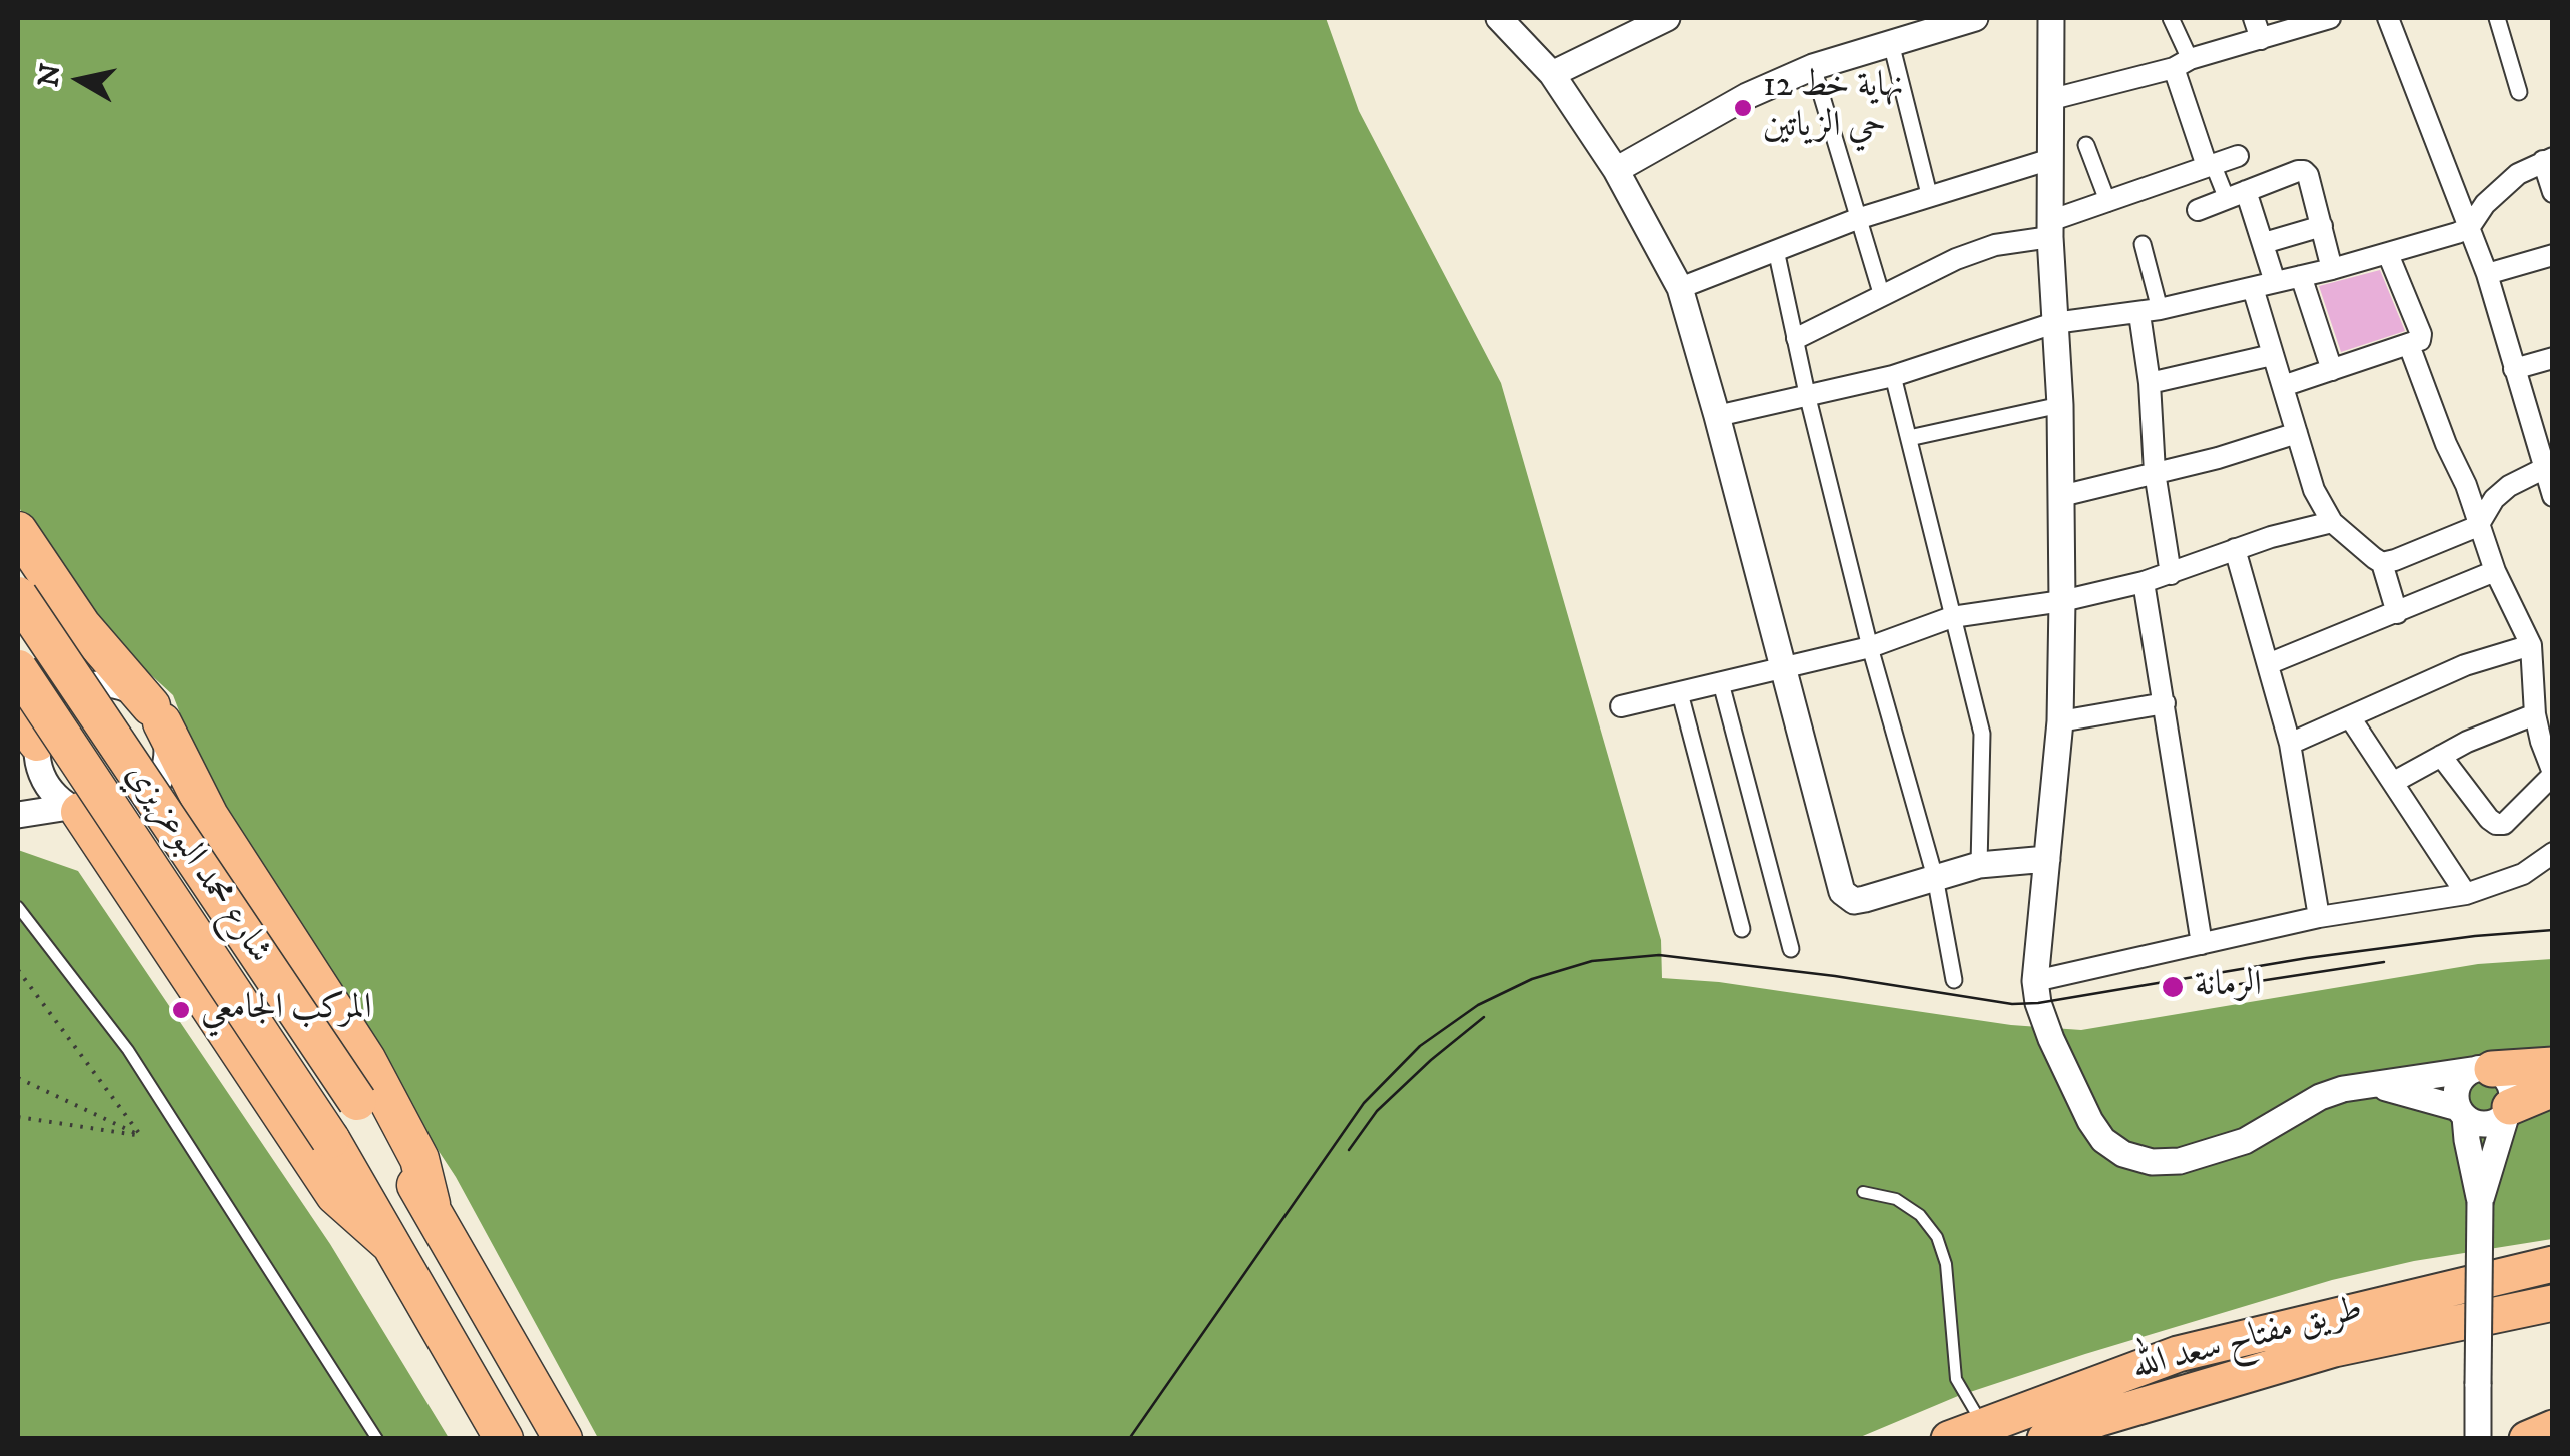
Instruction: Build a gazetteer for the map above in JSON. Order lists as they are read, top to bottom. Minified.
{"streets":{"highway":["شارع محمد البوعزيزي","طريق مفتاح سعد الله"]},"places":["نهاية خط 12 حي الزياتين","الرمانة","المركب الجامعي"],"north":"left"}
